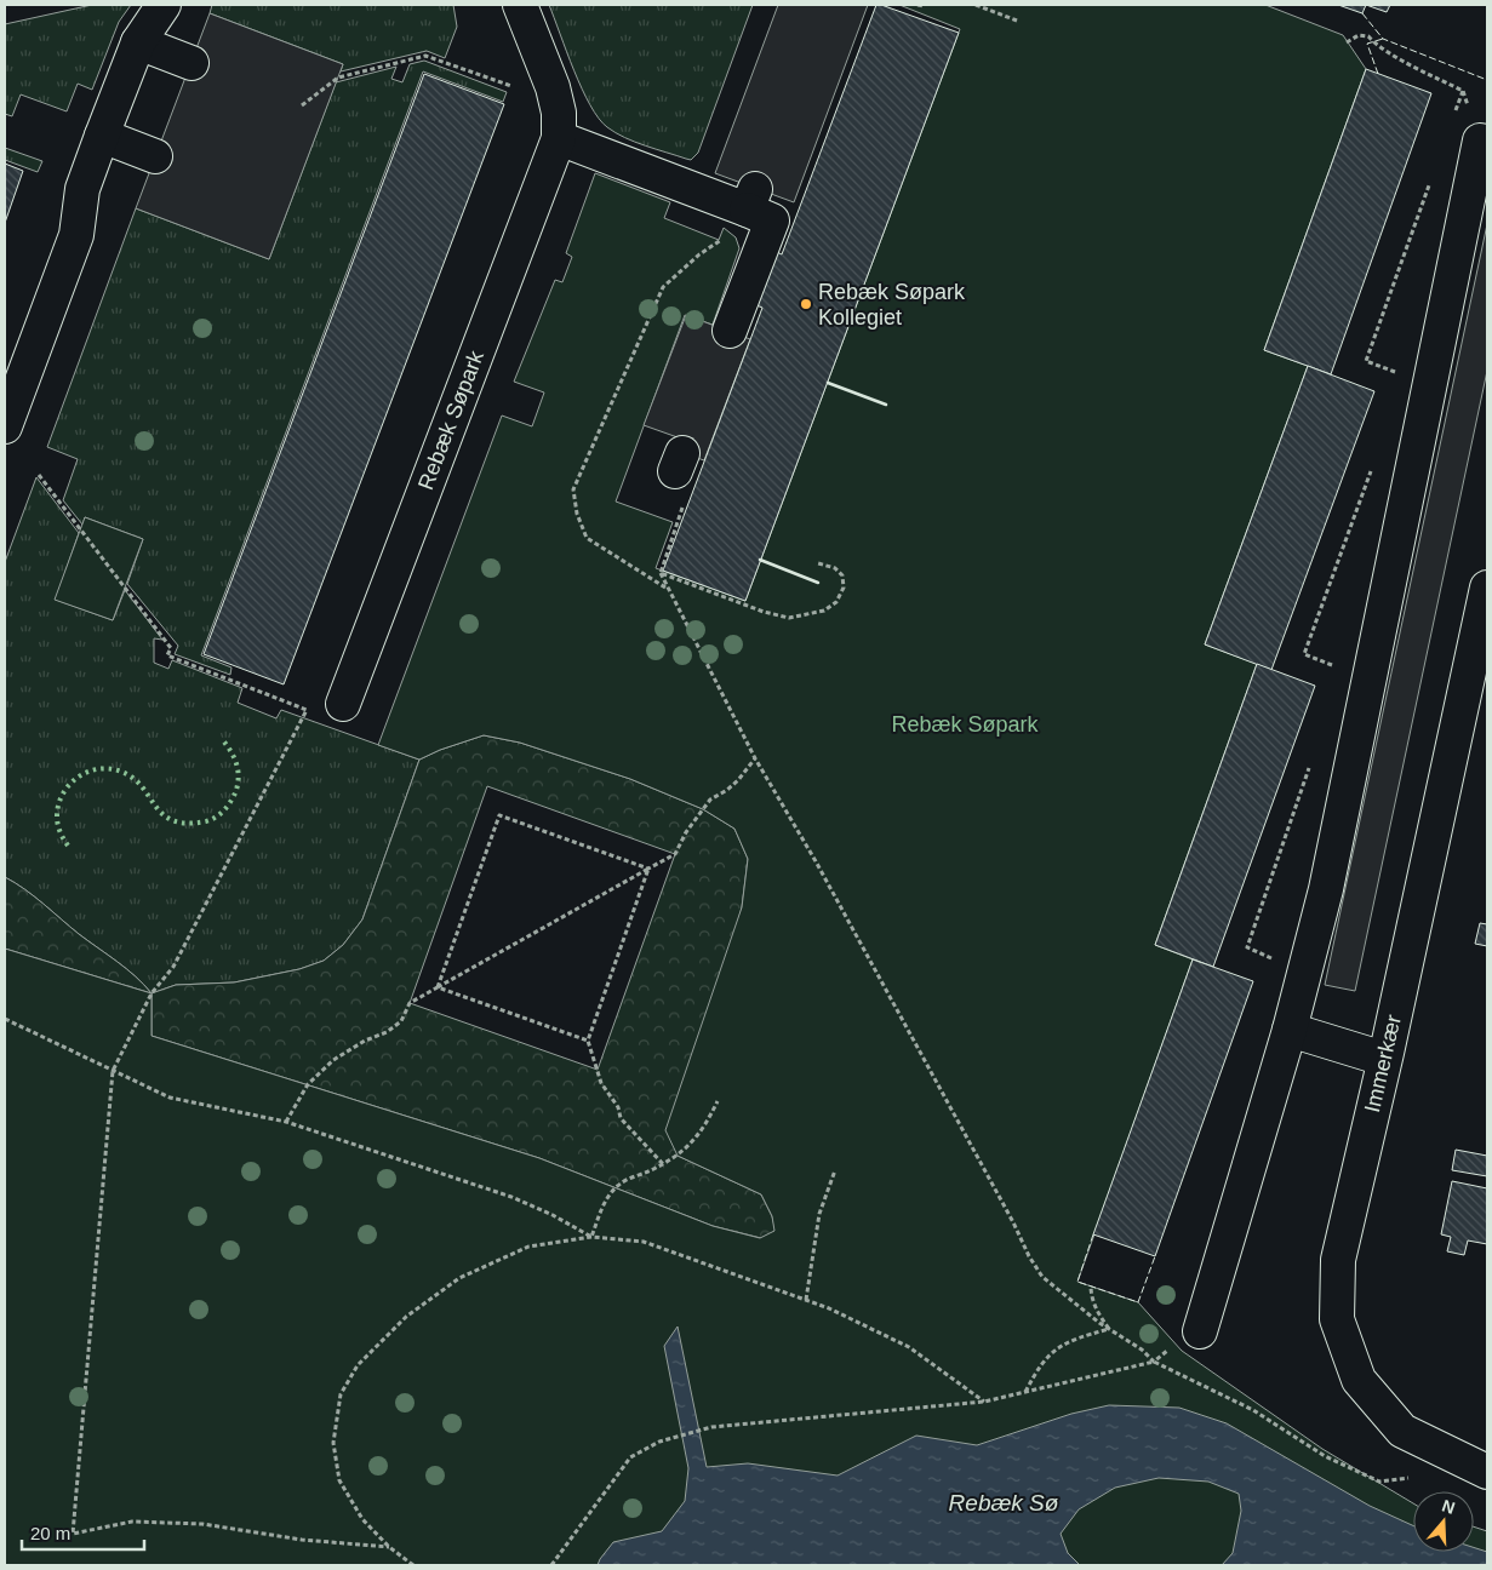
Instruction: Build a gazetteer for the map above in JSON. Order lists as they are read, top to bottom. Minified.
{"streets":{"street":["Rebæk Søpark","Immerkær"]},"water":["Rebæk Sø"],"parks":["Rebæk Søpark"],"places":["Rebæk Søpark Kollegiet"],"scale_bar":"20 m","north":"top"}
